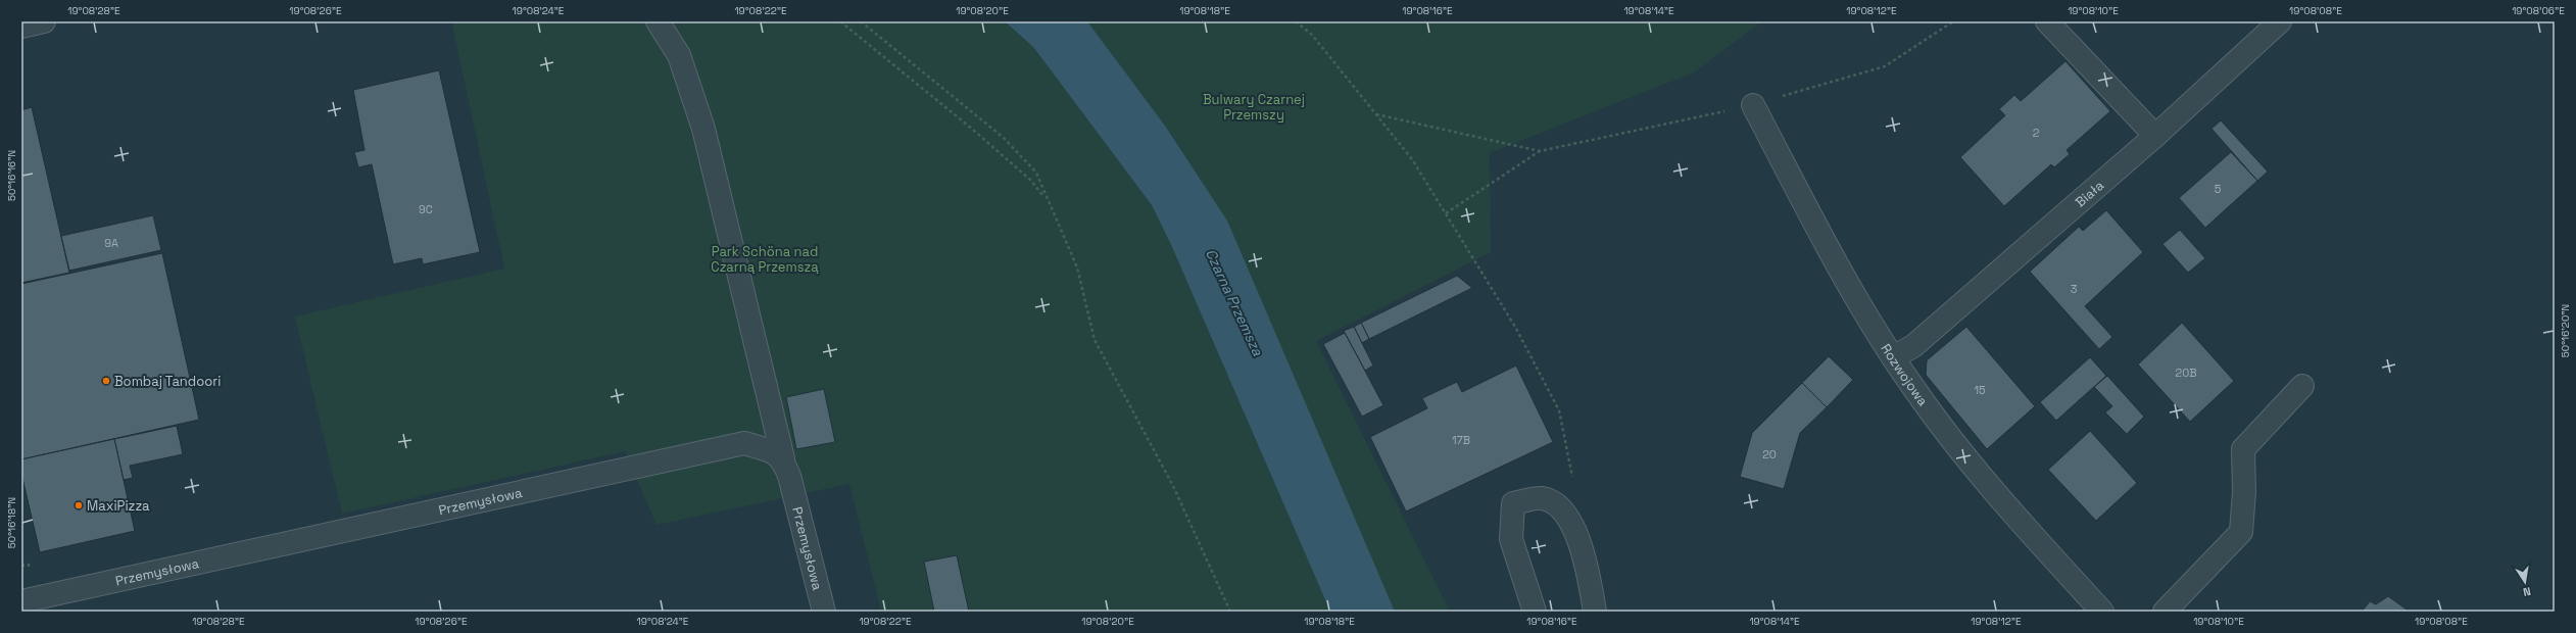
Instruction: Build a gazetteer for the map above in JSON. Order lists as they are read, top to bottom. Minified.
{"streets":{"street":["Biała","Rozwojowa","Przemysłowa"]},"crossings":[["Biała","Rozwojowa"]],"water":["Czarna Przemsza"],"parks":["Bulwary Czarnej Przemszy","Park Schöna nad Czarną Przemszą"],"places":["Bombaj Tandoori","MaxiPizza"],"house_numbers":["2","5","9C","9A","3","20B","15","17B","20"],"north":"bottom","coordinates":["19°08'28\"E","19°08'26\"E","19°08'24\"E","19°08'22\"E","19°08'20\"E","19°08'18\"E","19°08'16\"E","19°08'14\"E","19°08'12\"E","19°08'10\"E","19°08'08\"E","19°08'06\"E","50°16'16\"N","50°16'20\"N","50°16'18\"N"]}
